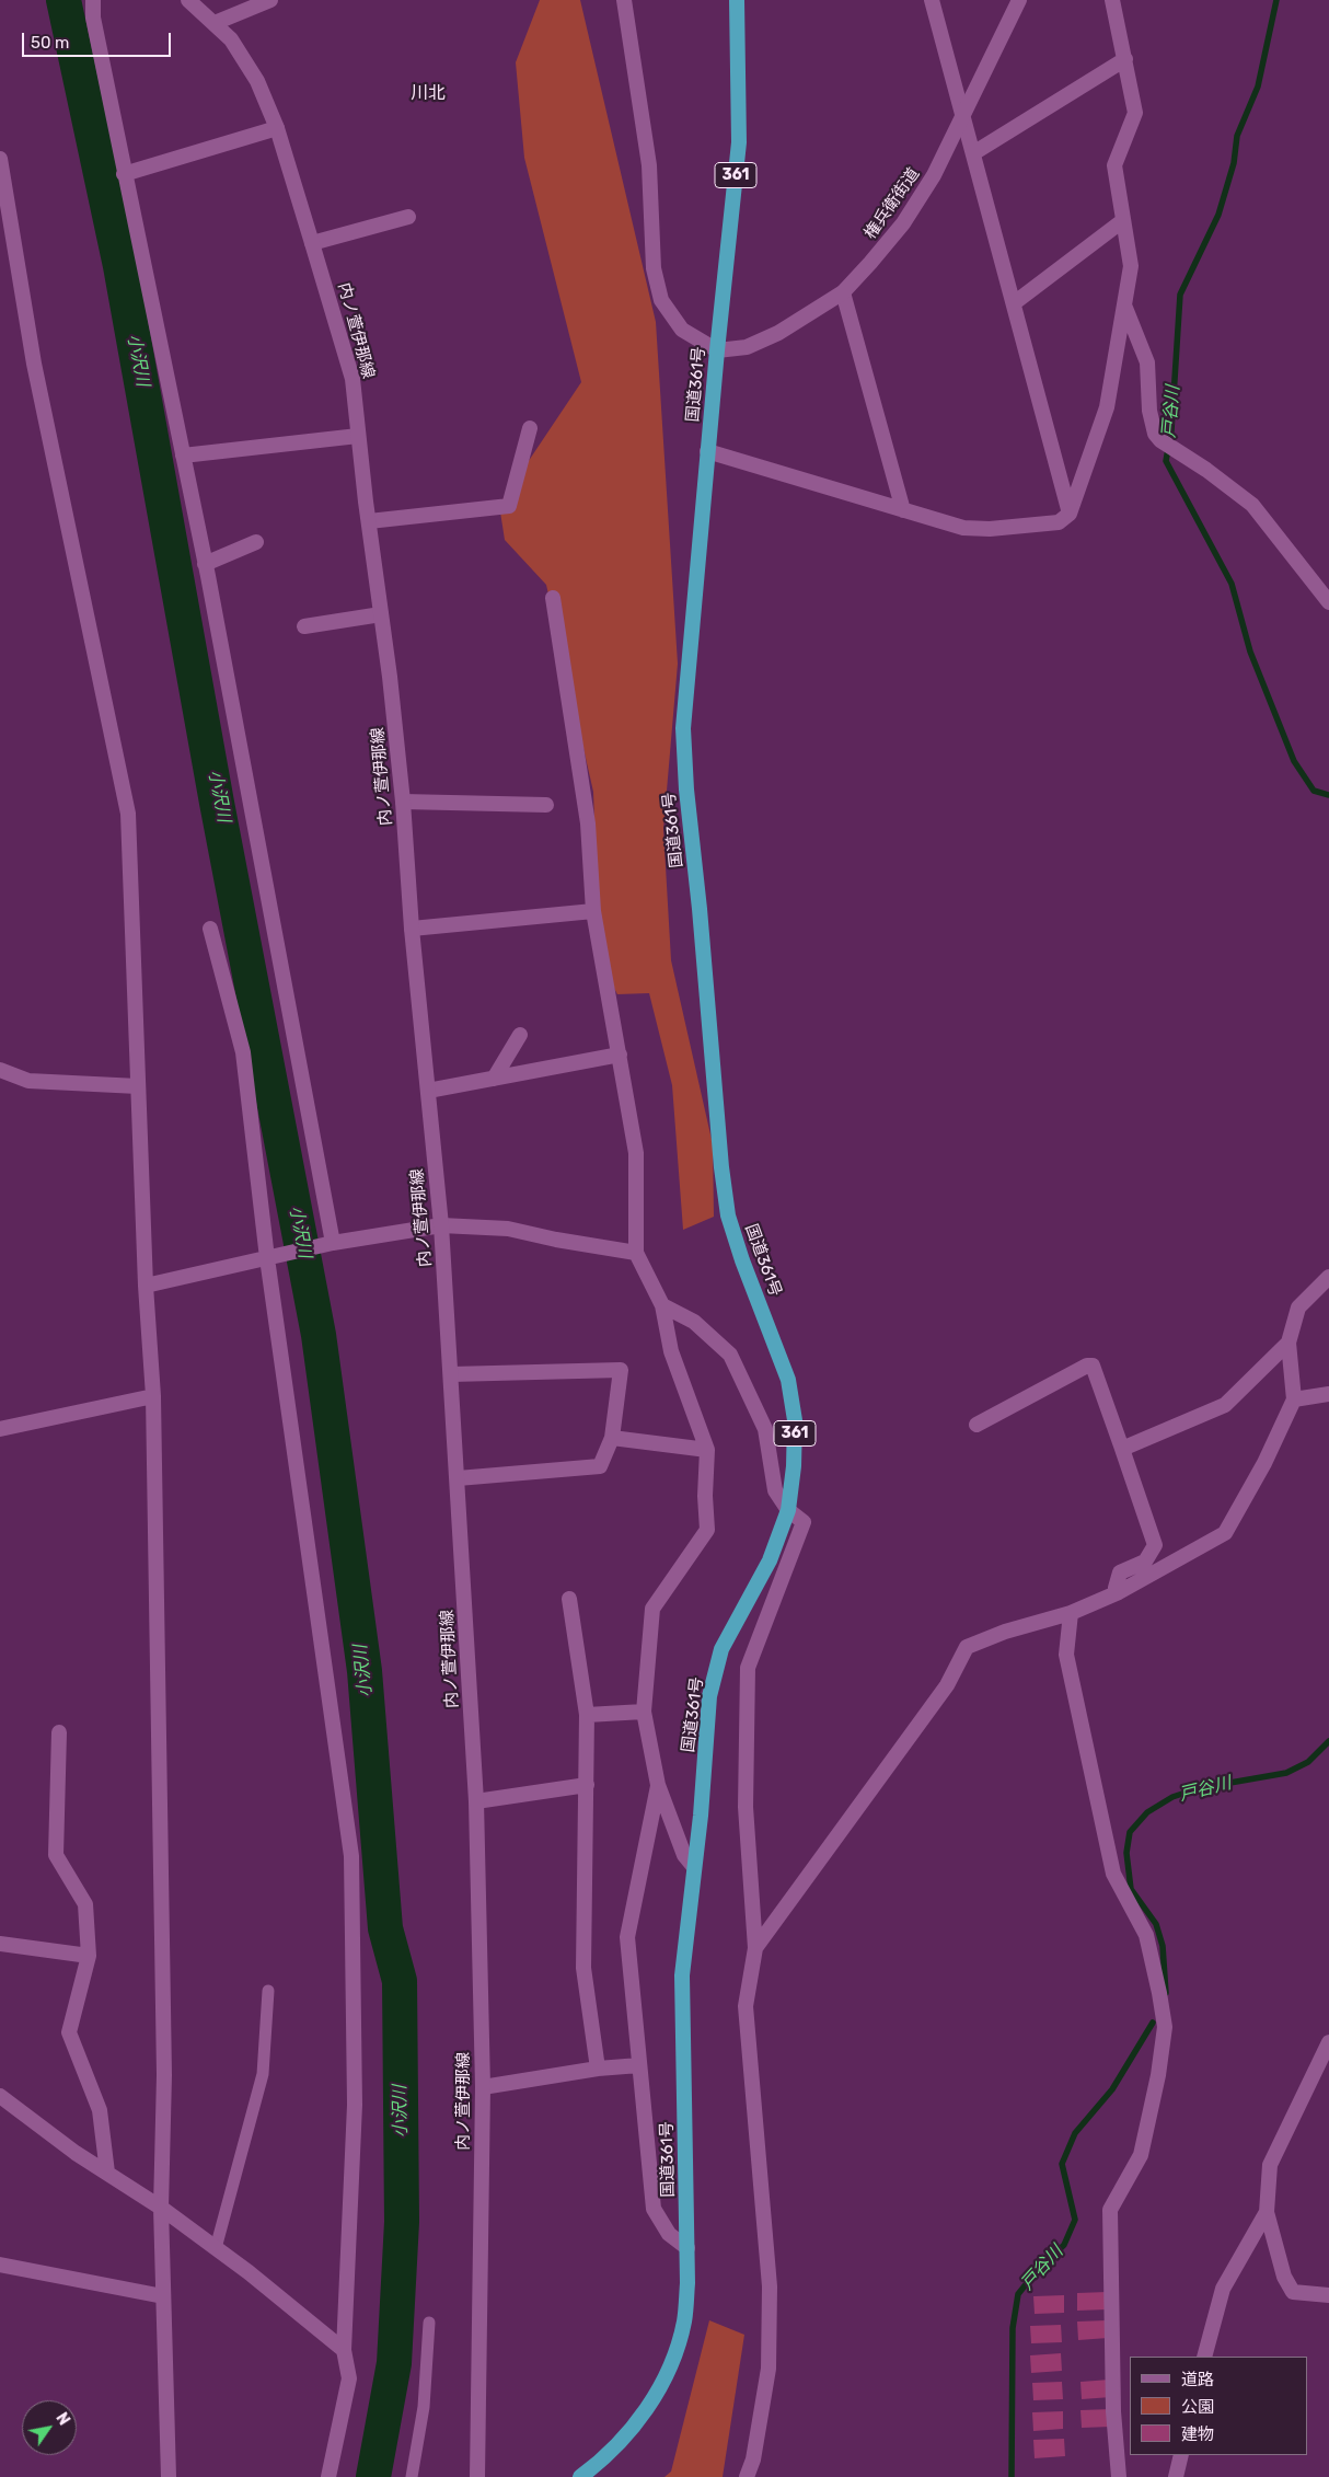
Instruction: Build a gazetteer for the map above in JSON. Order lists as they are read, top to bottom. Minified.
{"streets":{"highway":["361","国道361号"],"street":["権兵衛街道","内ノ萱伊那線"]},"crossings":[["権兵衛街道","国道361号"]],"districts":["川北"],"water":["小沢川","戸谷川"],"legend":["道路","公園","建物"],"scale_bar":"50 m","north":"top right"}
